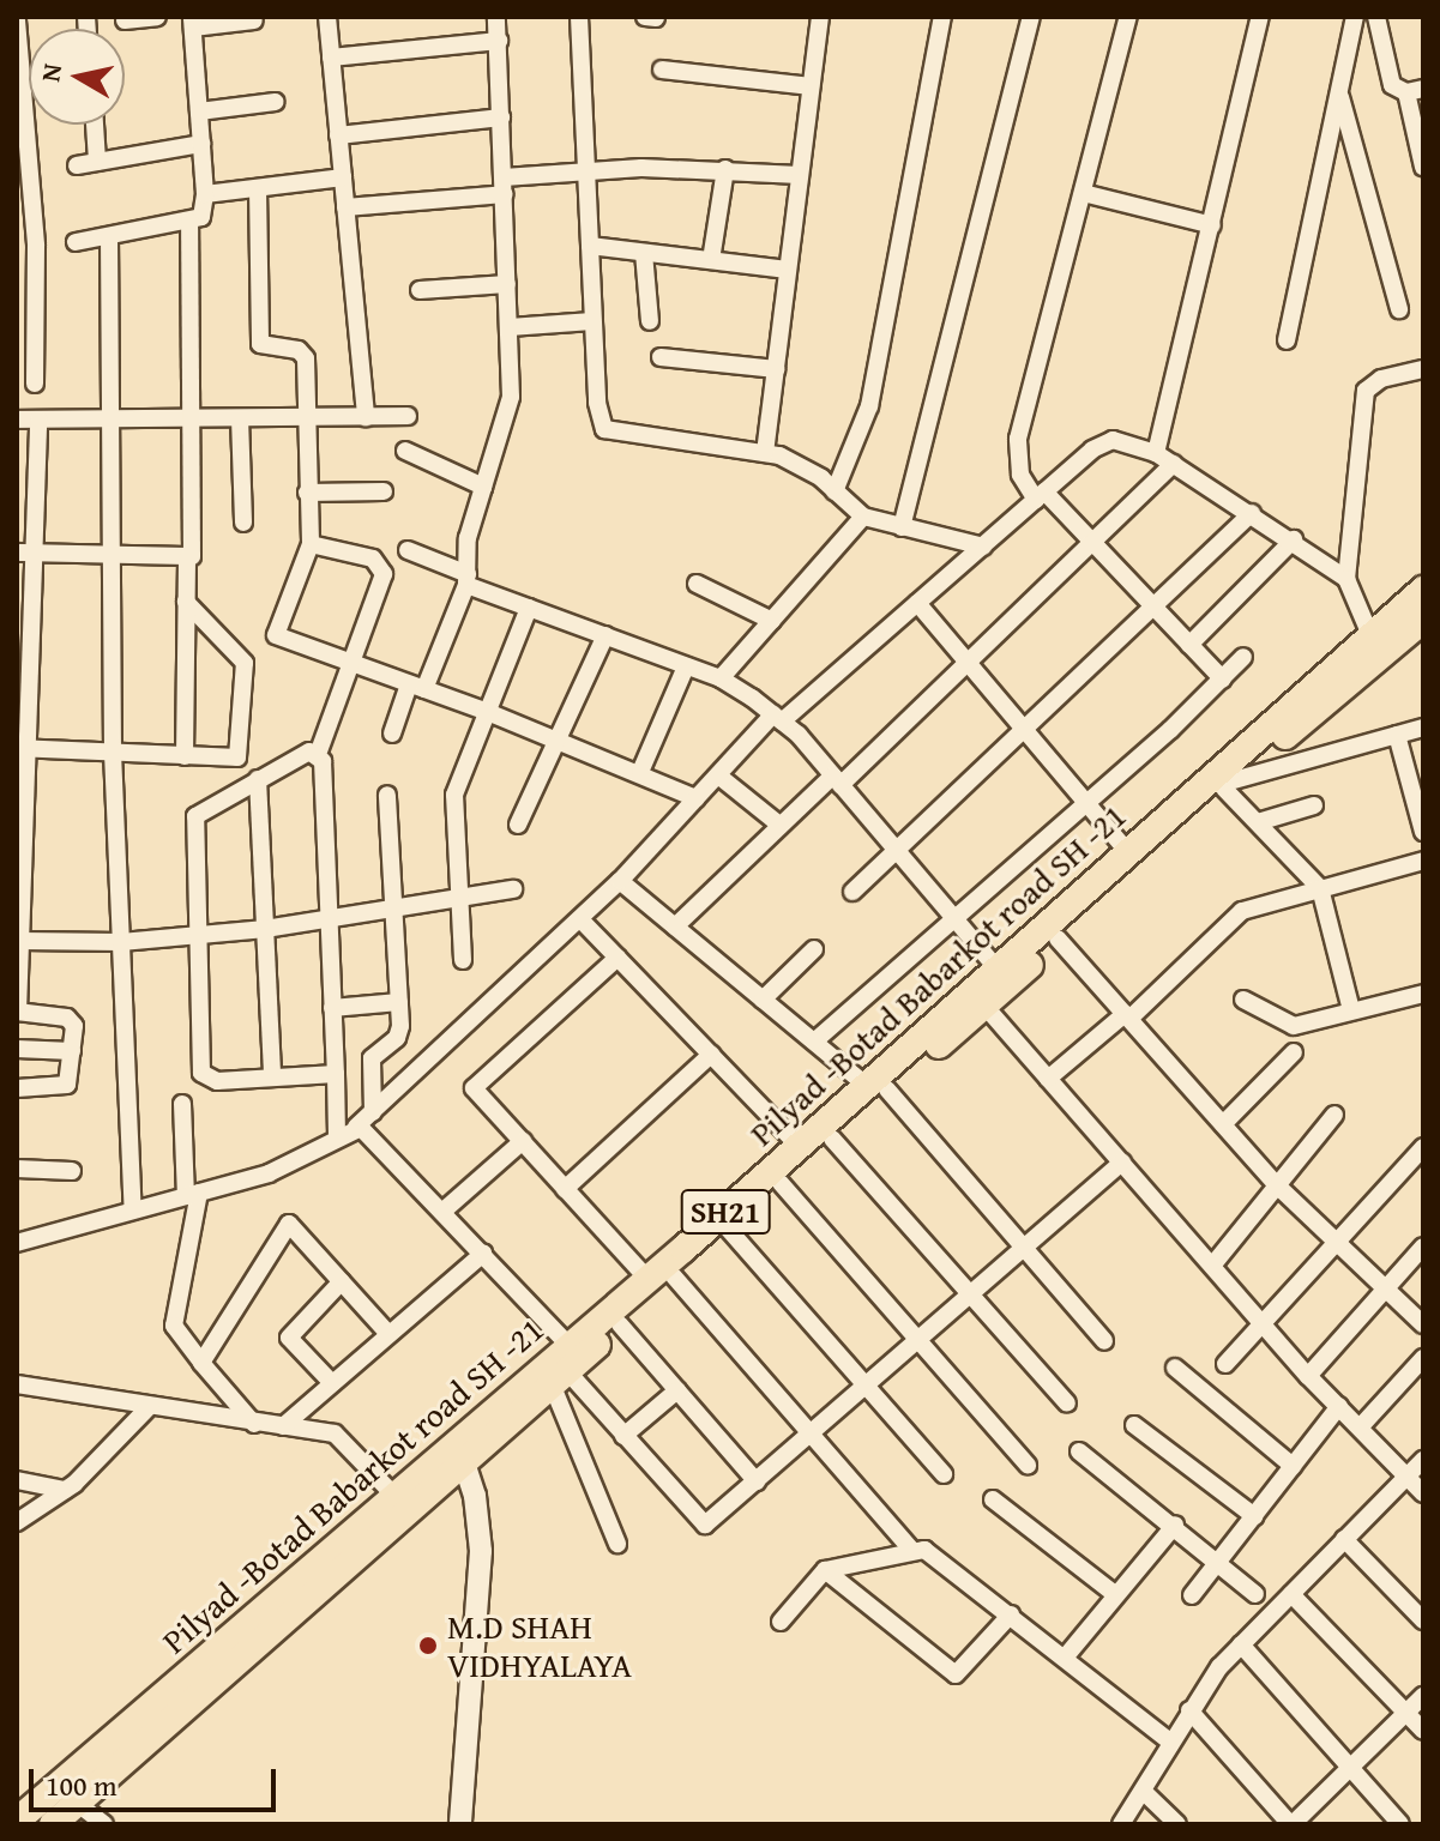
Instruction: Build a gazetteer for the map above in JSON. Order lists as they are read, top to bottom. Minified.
{"streets":{"main road":["Pilyad -Botad Babarkot road SH -21","SH21"]},"places":["M.D SHAH VIDHYALAYA"],"scale_bar":"100 m","north":"left"}
